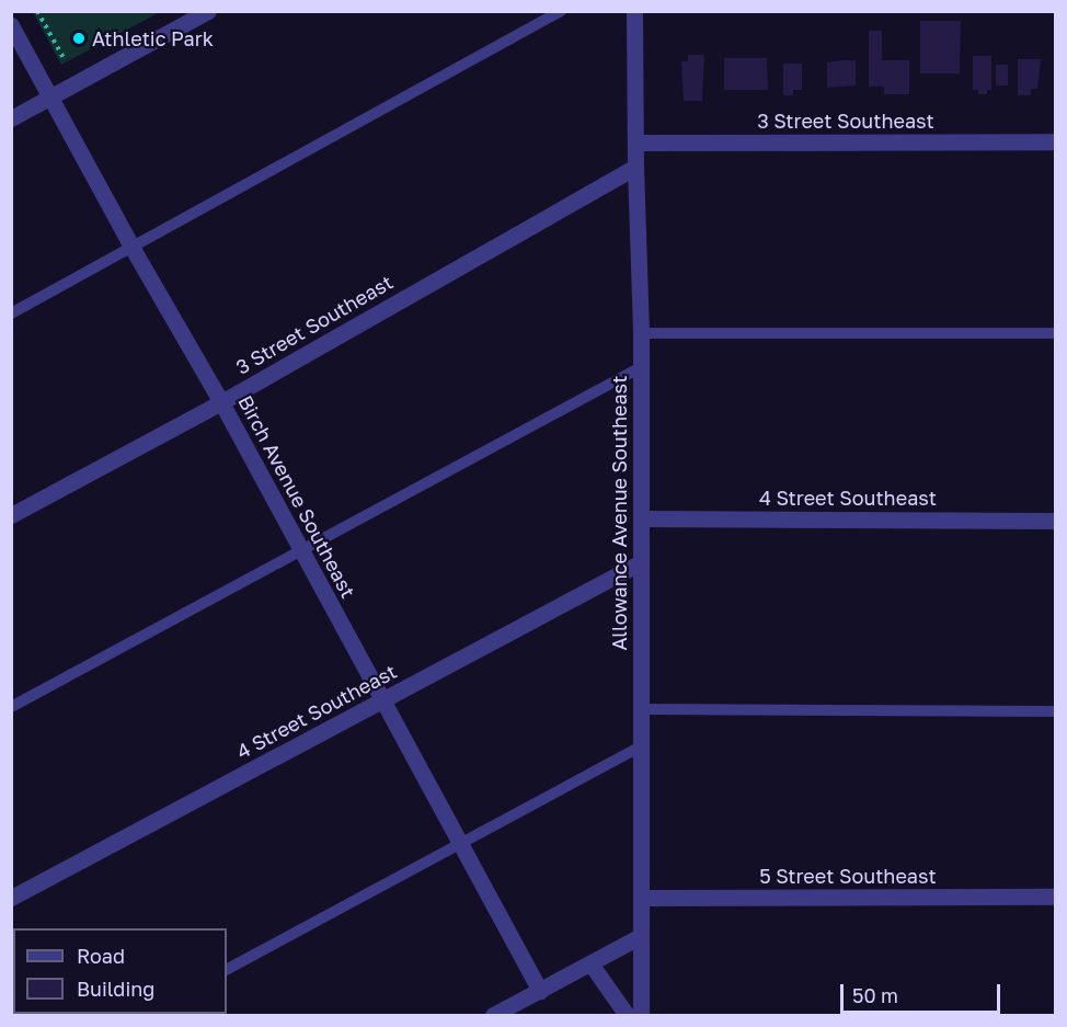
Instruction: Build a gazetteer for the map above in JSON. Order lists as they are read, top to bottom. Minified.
{"streets":{"street":["3 Street Southeast","Birch Avenue Southeast","4 Street Southeast","Allowance Avenue Southeast","5 Street Southeast"]},"crossings":[["3 Street Southeast","Birch Avenue Southeast"],["3 Street Southeast","Allowance Avenue Southeast"],["Birch Avenue Southeast","4 Street Southeast"],["4 Street Southeast","Allowance Avenue Southeast"],["Allowance Avenue Southeast","5 Street Southeast"]],"places":["Athletic Park"],"legend":["Road","Building"],"scale_bar":"50 m"}
